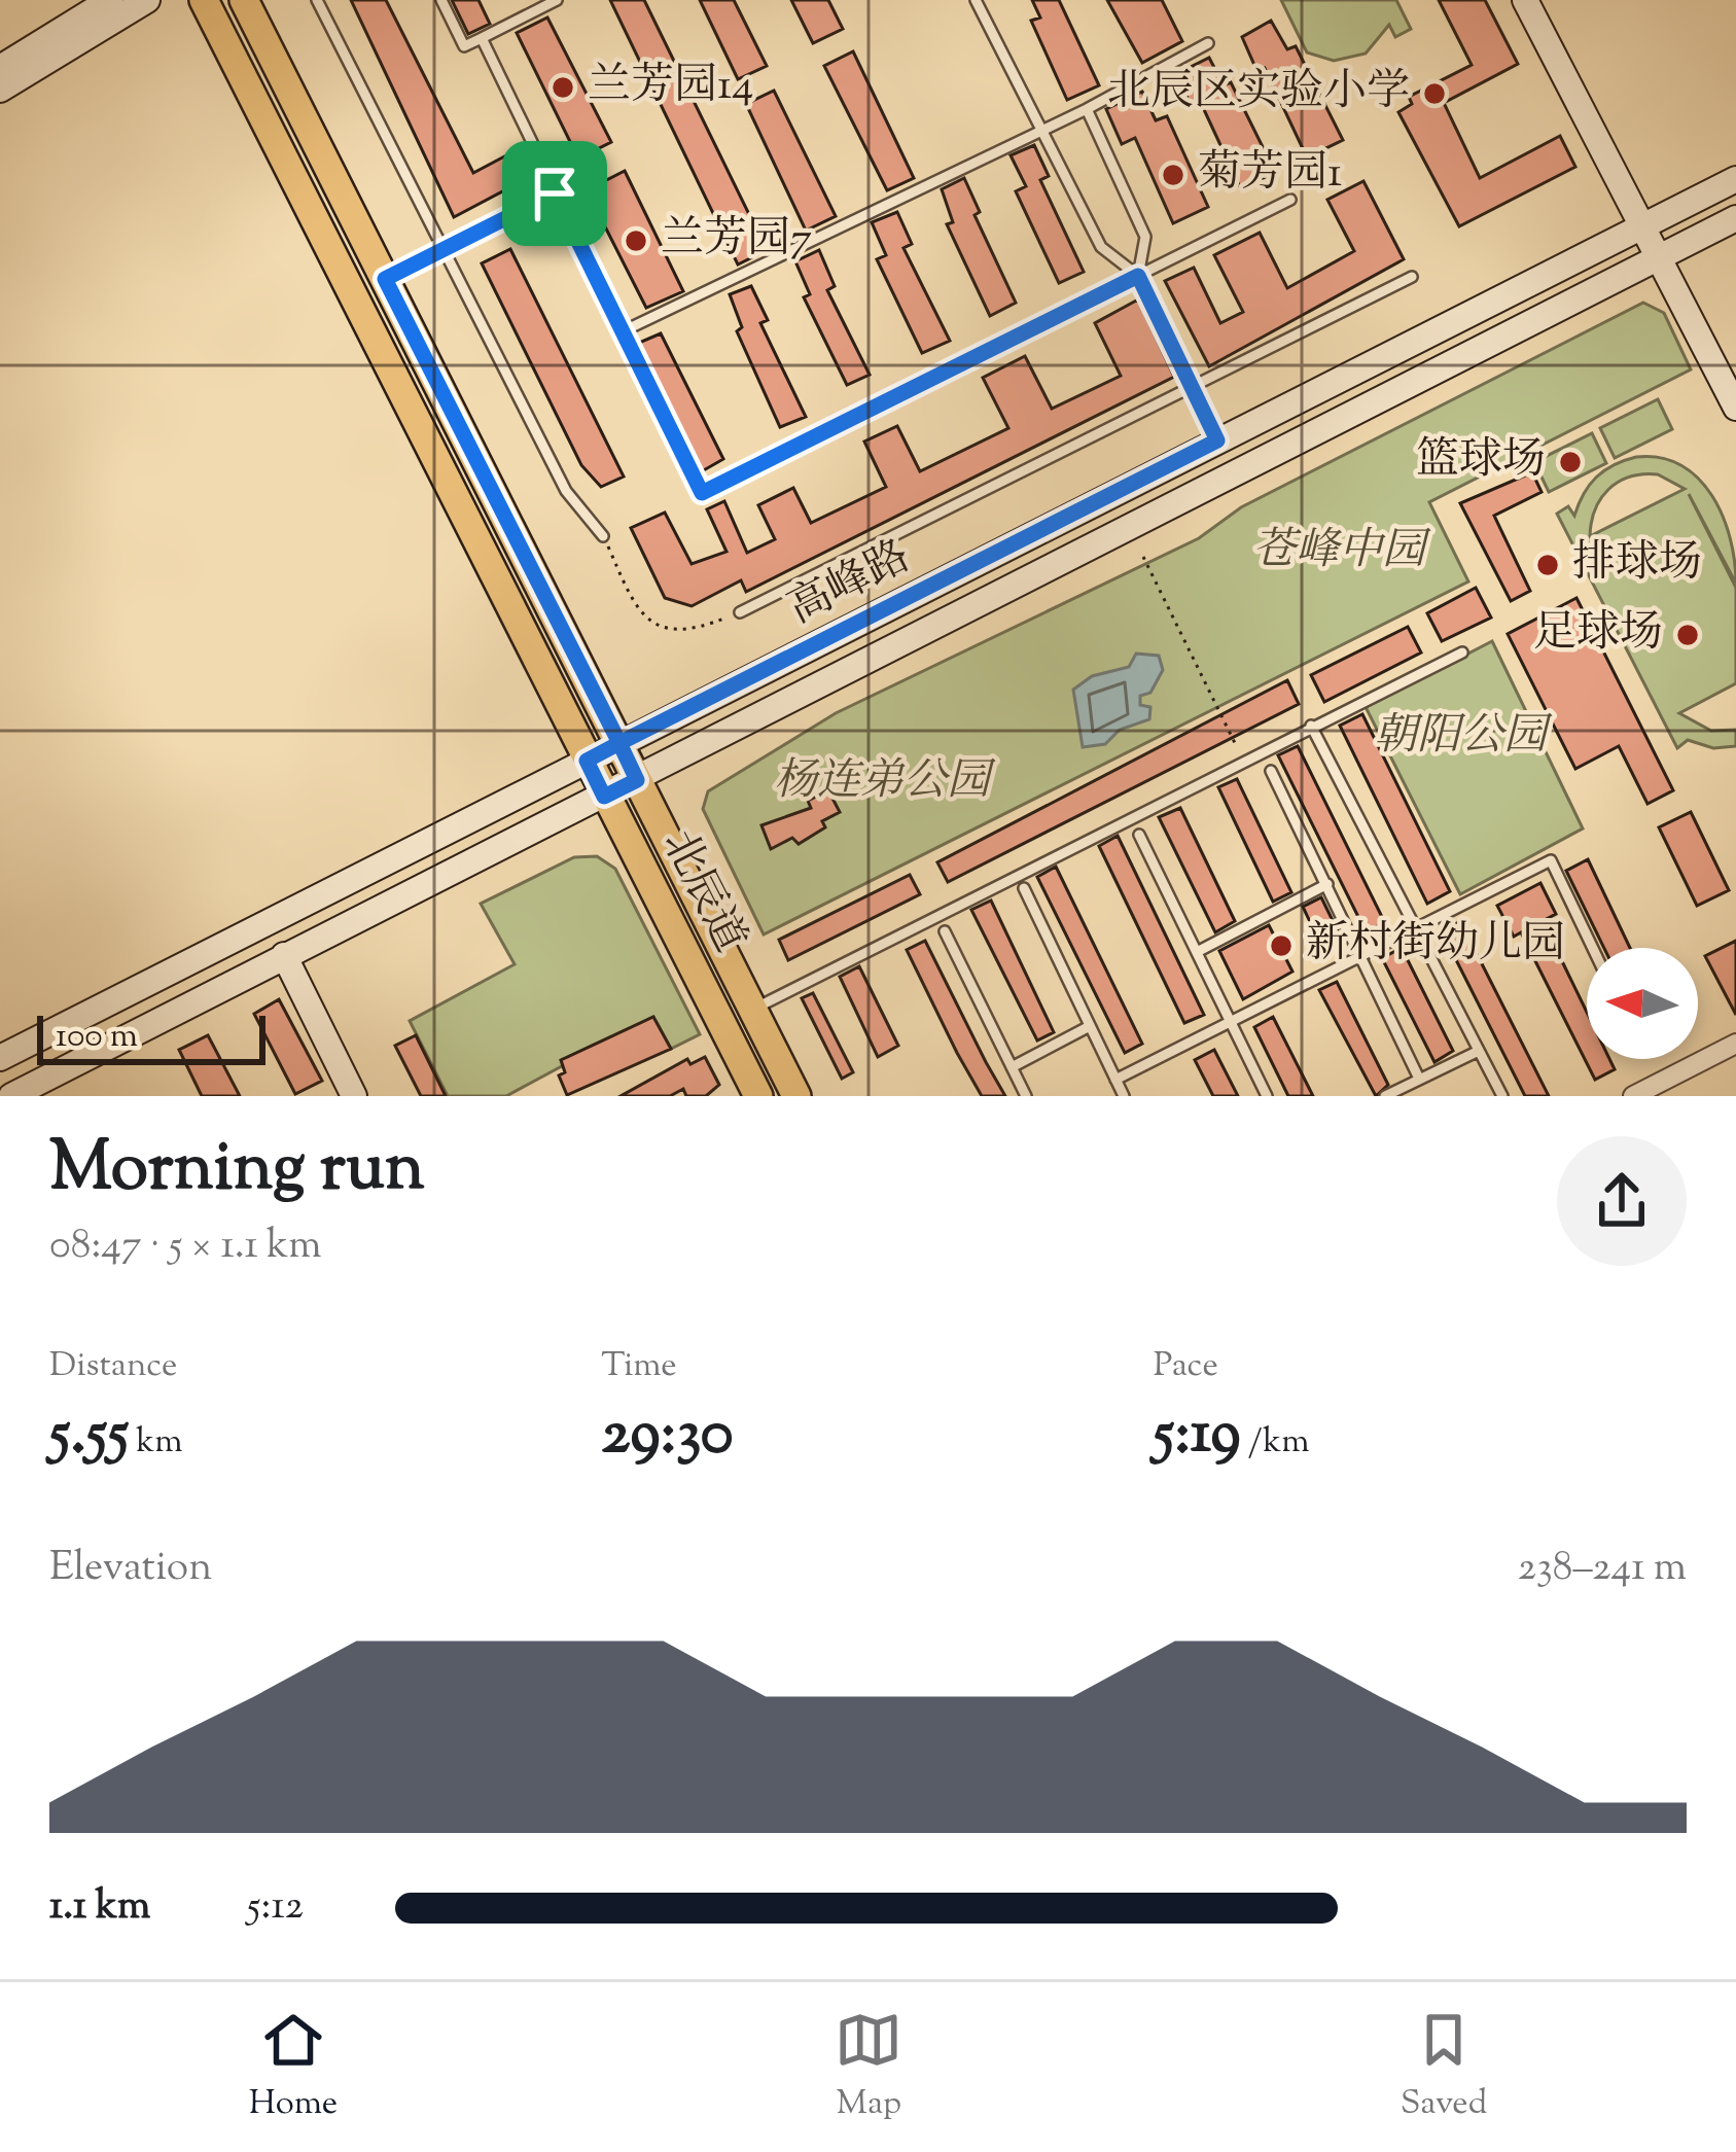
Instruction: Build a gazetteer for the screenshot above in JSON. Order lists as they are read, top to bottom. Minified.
{"streets":{"main road":["高峰路","北辰道"]},"crossings":[["高峰路","北辰道"]],"parks":["苍峰中园","朝阳公园","杨连弟公园"],"places":["兰芳园14","北辰区实验小学","菊芳园1","兰芳园7","篮球场","排球场","足球场","新村街幼儿园"],"scale_bar":"100 m","north":"left","page":{"scale":"100 m","heading":["Morning run","08:47 · 5 × 1.1 km"],"stats":[["Distance","5.55 km"],["Time","29:30"],["Pace","5:19 /km"]],"chart":["Elevation","238–241 m"],"list":[{"name":"1.1 km","note":"5:12"}],"tabs":["Home","Map","Saved"]}}
